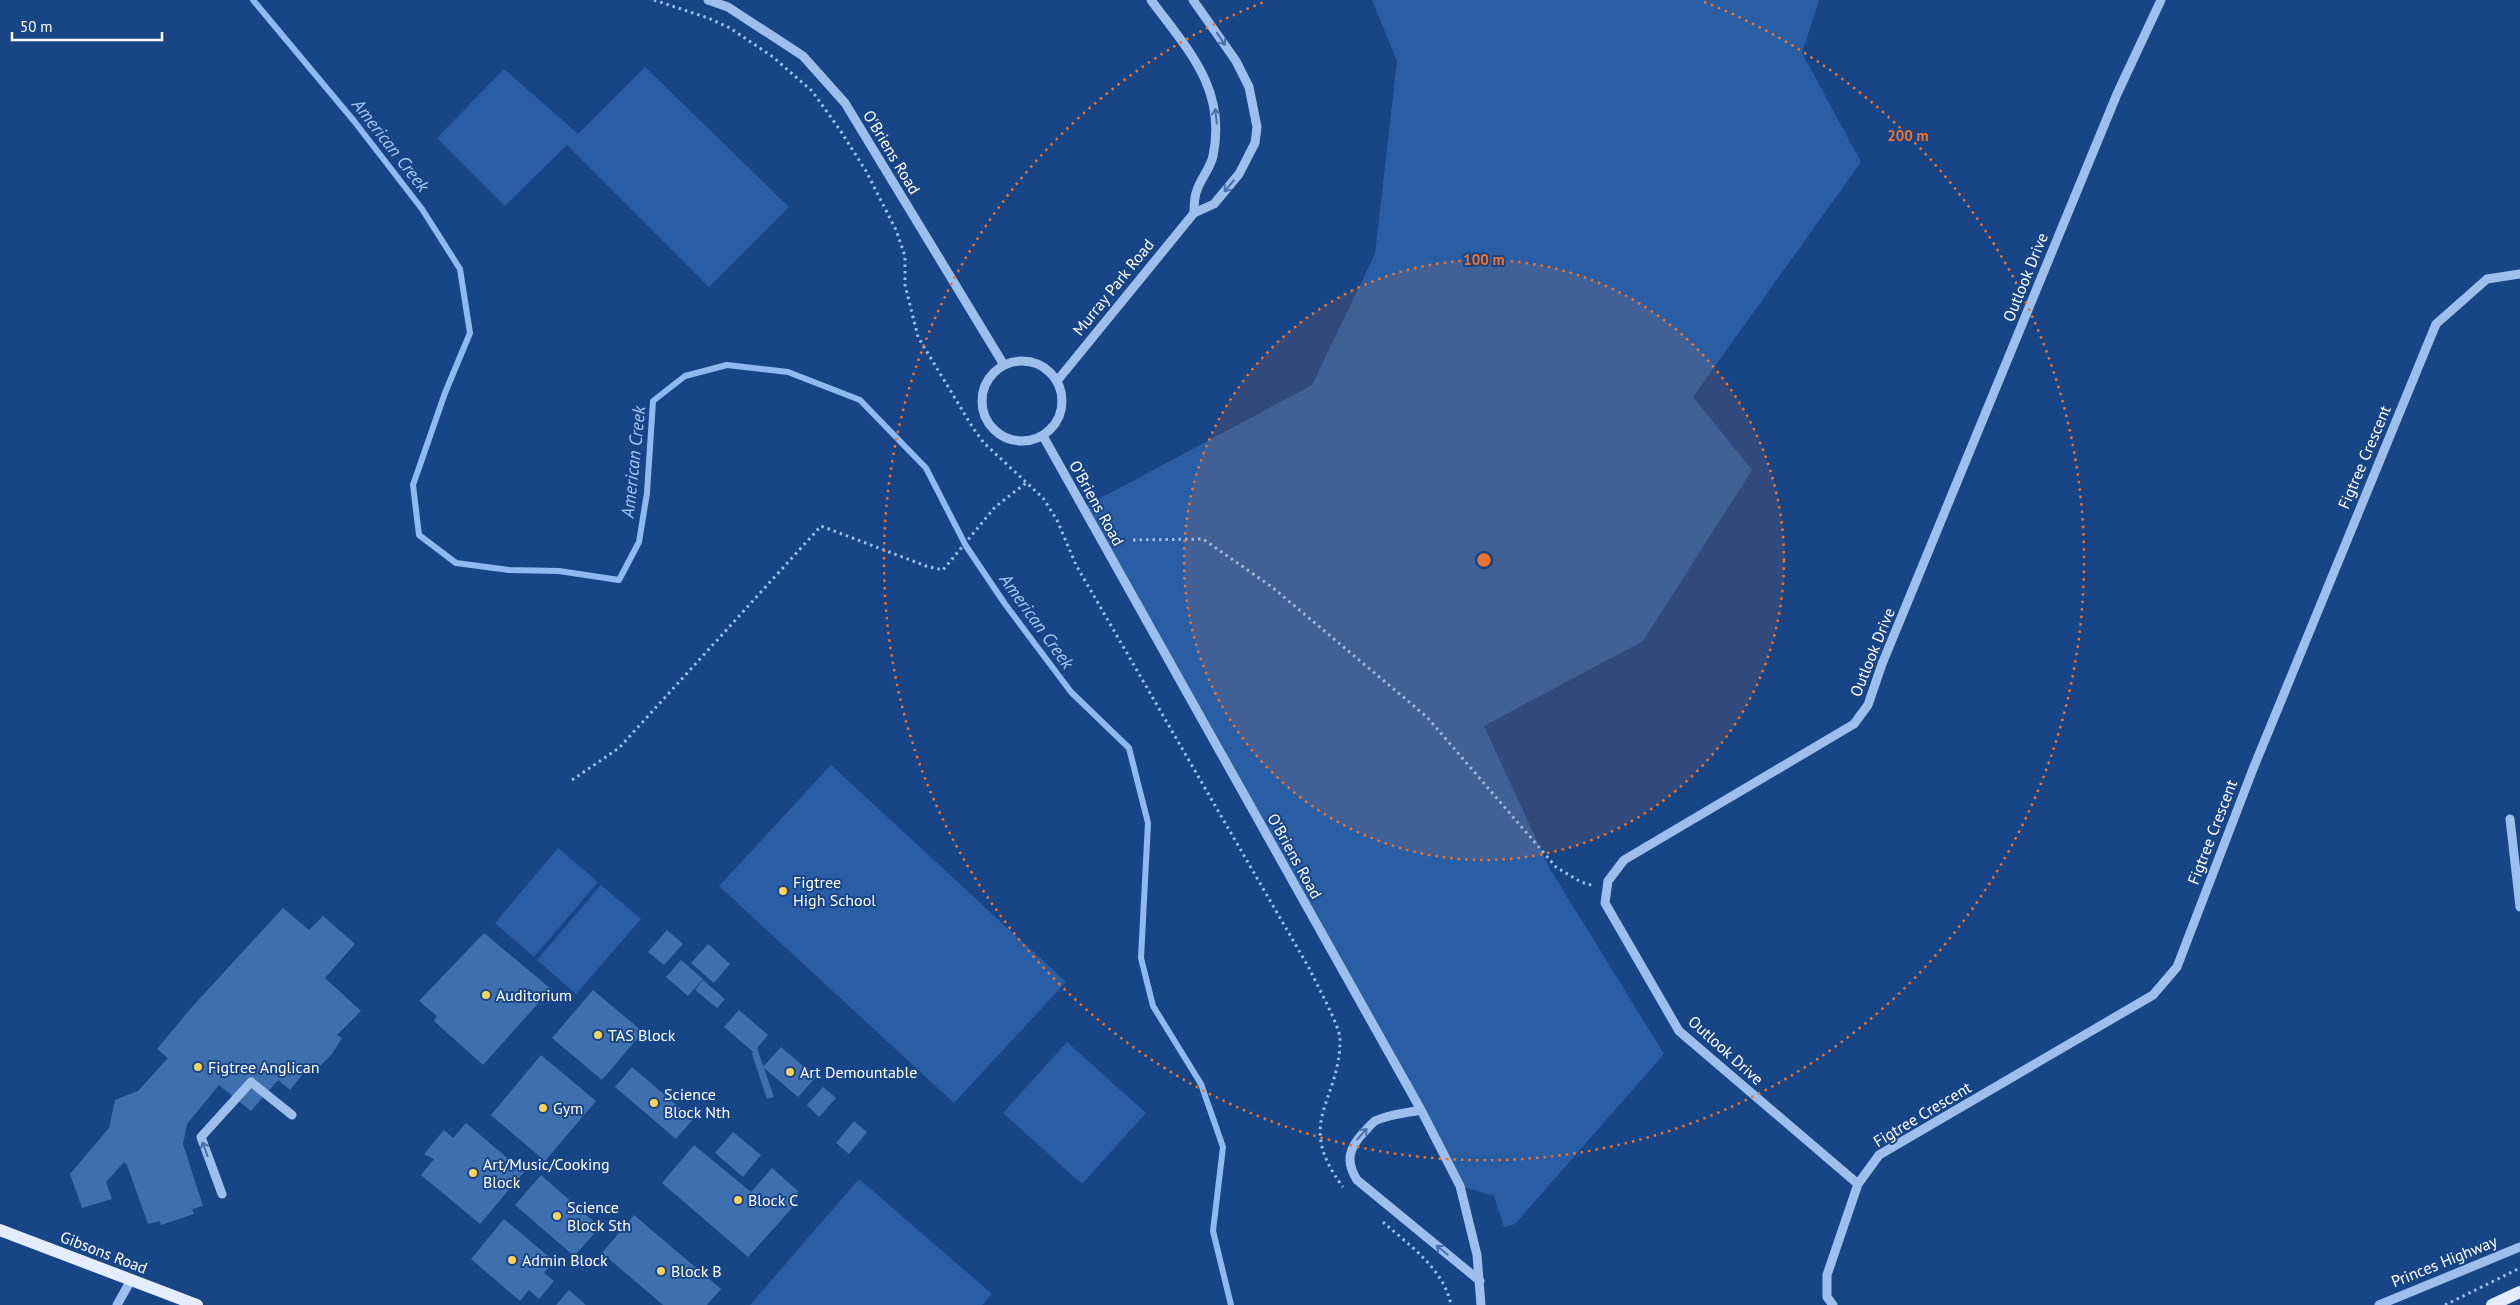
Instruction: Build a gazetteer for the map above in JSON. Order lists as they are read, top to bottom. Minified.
{"streets":{"main road":["Gibsons Road"],"street":["O'Briens Road","Outlook Drive","Murray Park Road","Figtree Crescent","Princes Highway"]},"crossings":[["O'Briens Road","Murray Park Road"],["Outlook Drive","Figtree Crescent"]],"one_way":["Murray Park Road"],"water":["American Creek"],"places":["Figtree High School","Auditorium","TAS Block","Figtree Anglican","Art Demountable","Science Block Nth","Gym","Art/Music/Cooking Block","Block C","Science Block Sth","Admin Block","Block B"],"scale_bar":"50 m","rings":["200 m","100 m"]}
